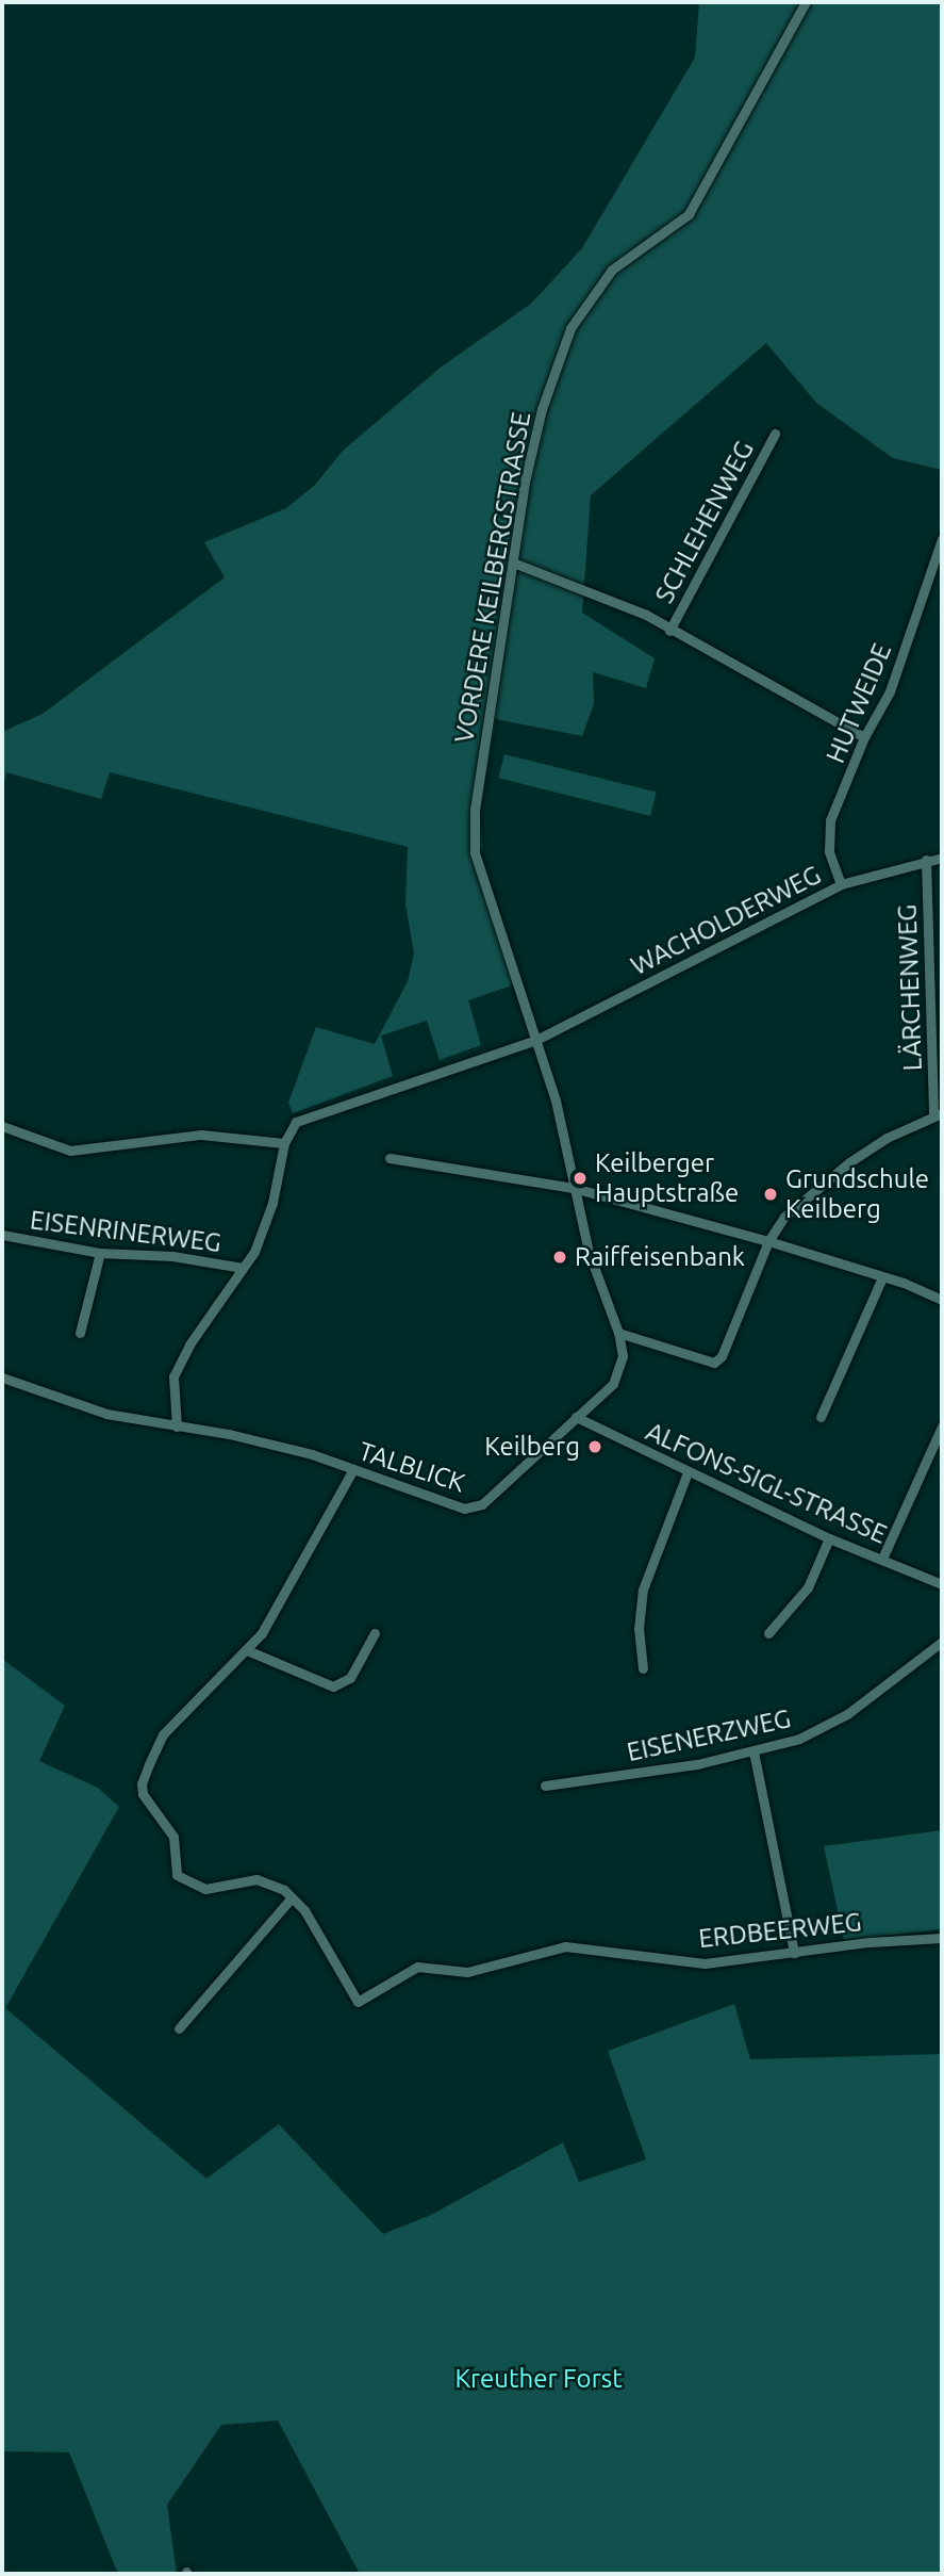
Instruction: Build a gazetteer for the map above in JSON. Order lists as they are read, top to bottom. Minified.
{"streets":{"street":["SCHLEHENWEG","VORDERE KEILBERGSTRASSE","HUTWEIDE","WACHOLDERWEG","LÄRCHENWEG","EISENRINERWEG","TALBLICK","ALFONS-SIGL-STRASSE","EISENERZWEG","ERDBEERWEG"]},"crossings":[["VORDERE KEILBERGSTRASSE","WACHOLDERWEG"],["VORDERE KEILBERGSTRASSE","TALBLICK"],["HUTWEIDE","WACHOLDERWEG"],["WACHOLDERWEG","LÄRCHENWEG"],["TALBLICK","ALFONS-SIGL-STRASSE"]],"parks":["Kreuther Forst"],"places":["Keilberger Hauptstraße","Grundschule Keilberg","Raiffeisenbank","Keilberg"]}
